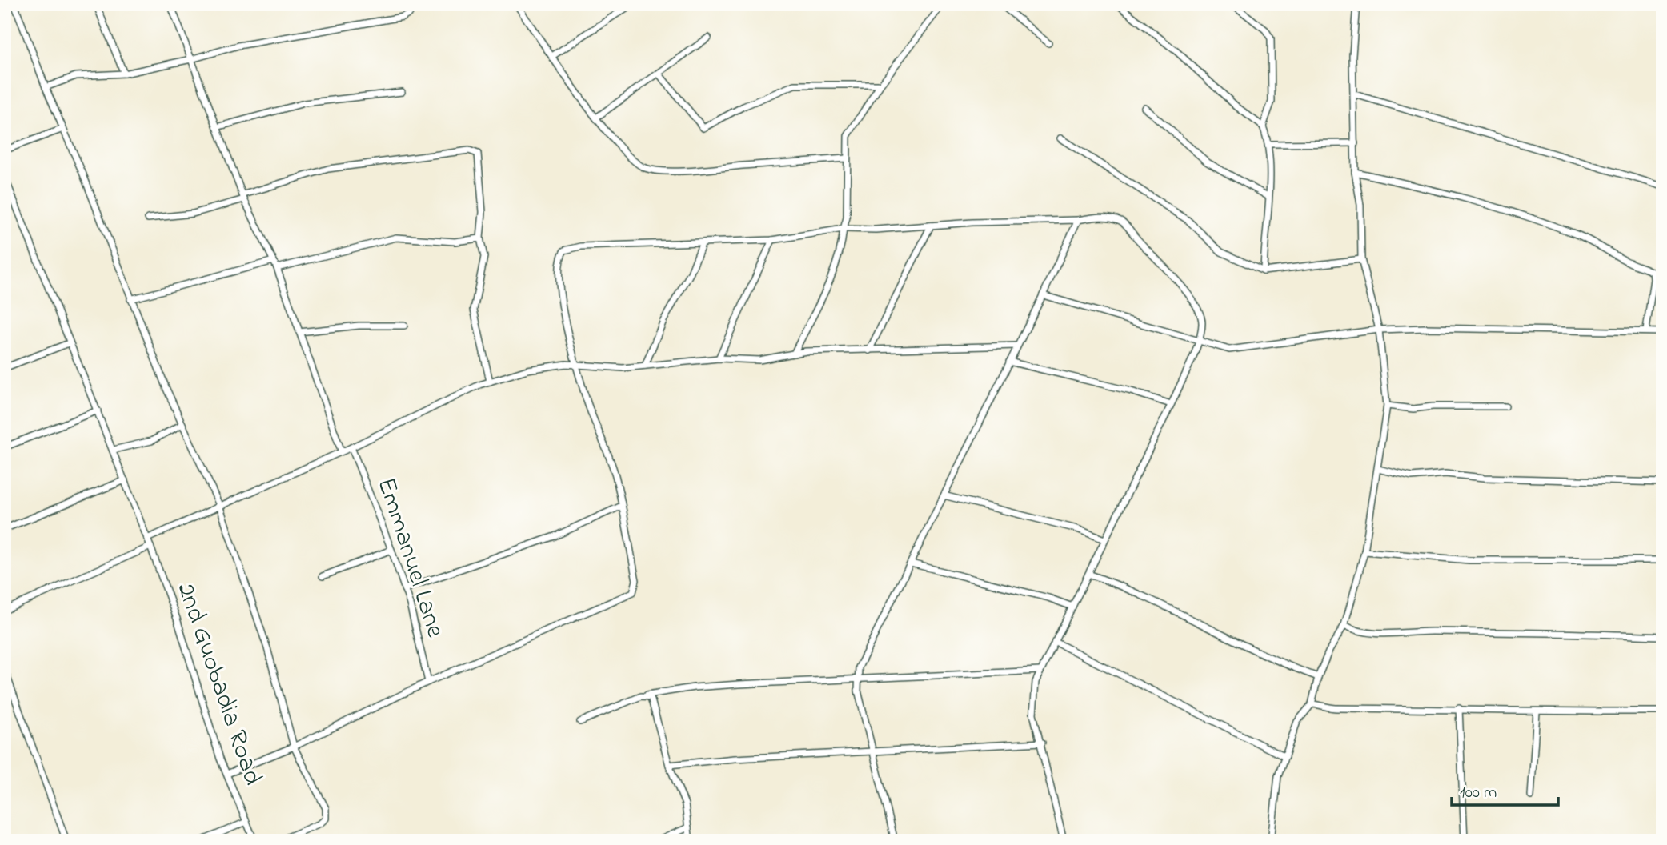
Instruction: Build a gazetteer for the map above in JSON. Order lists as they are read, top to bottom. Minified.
{"streets":{"street":["Emmanuel Lane","2nd Guobadia Road"]},"scale_bar":"100 m"}
